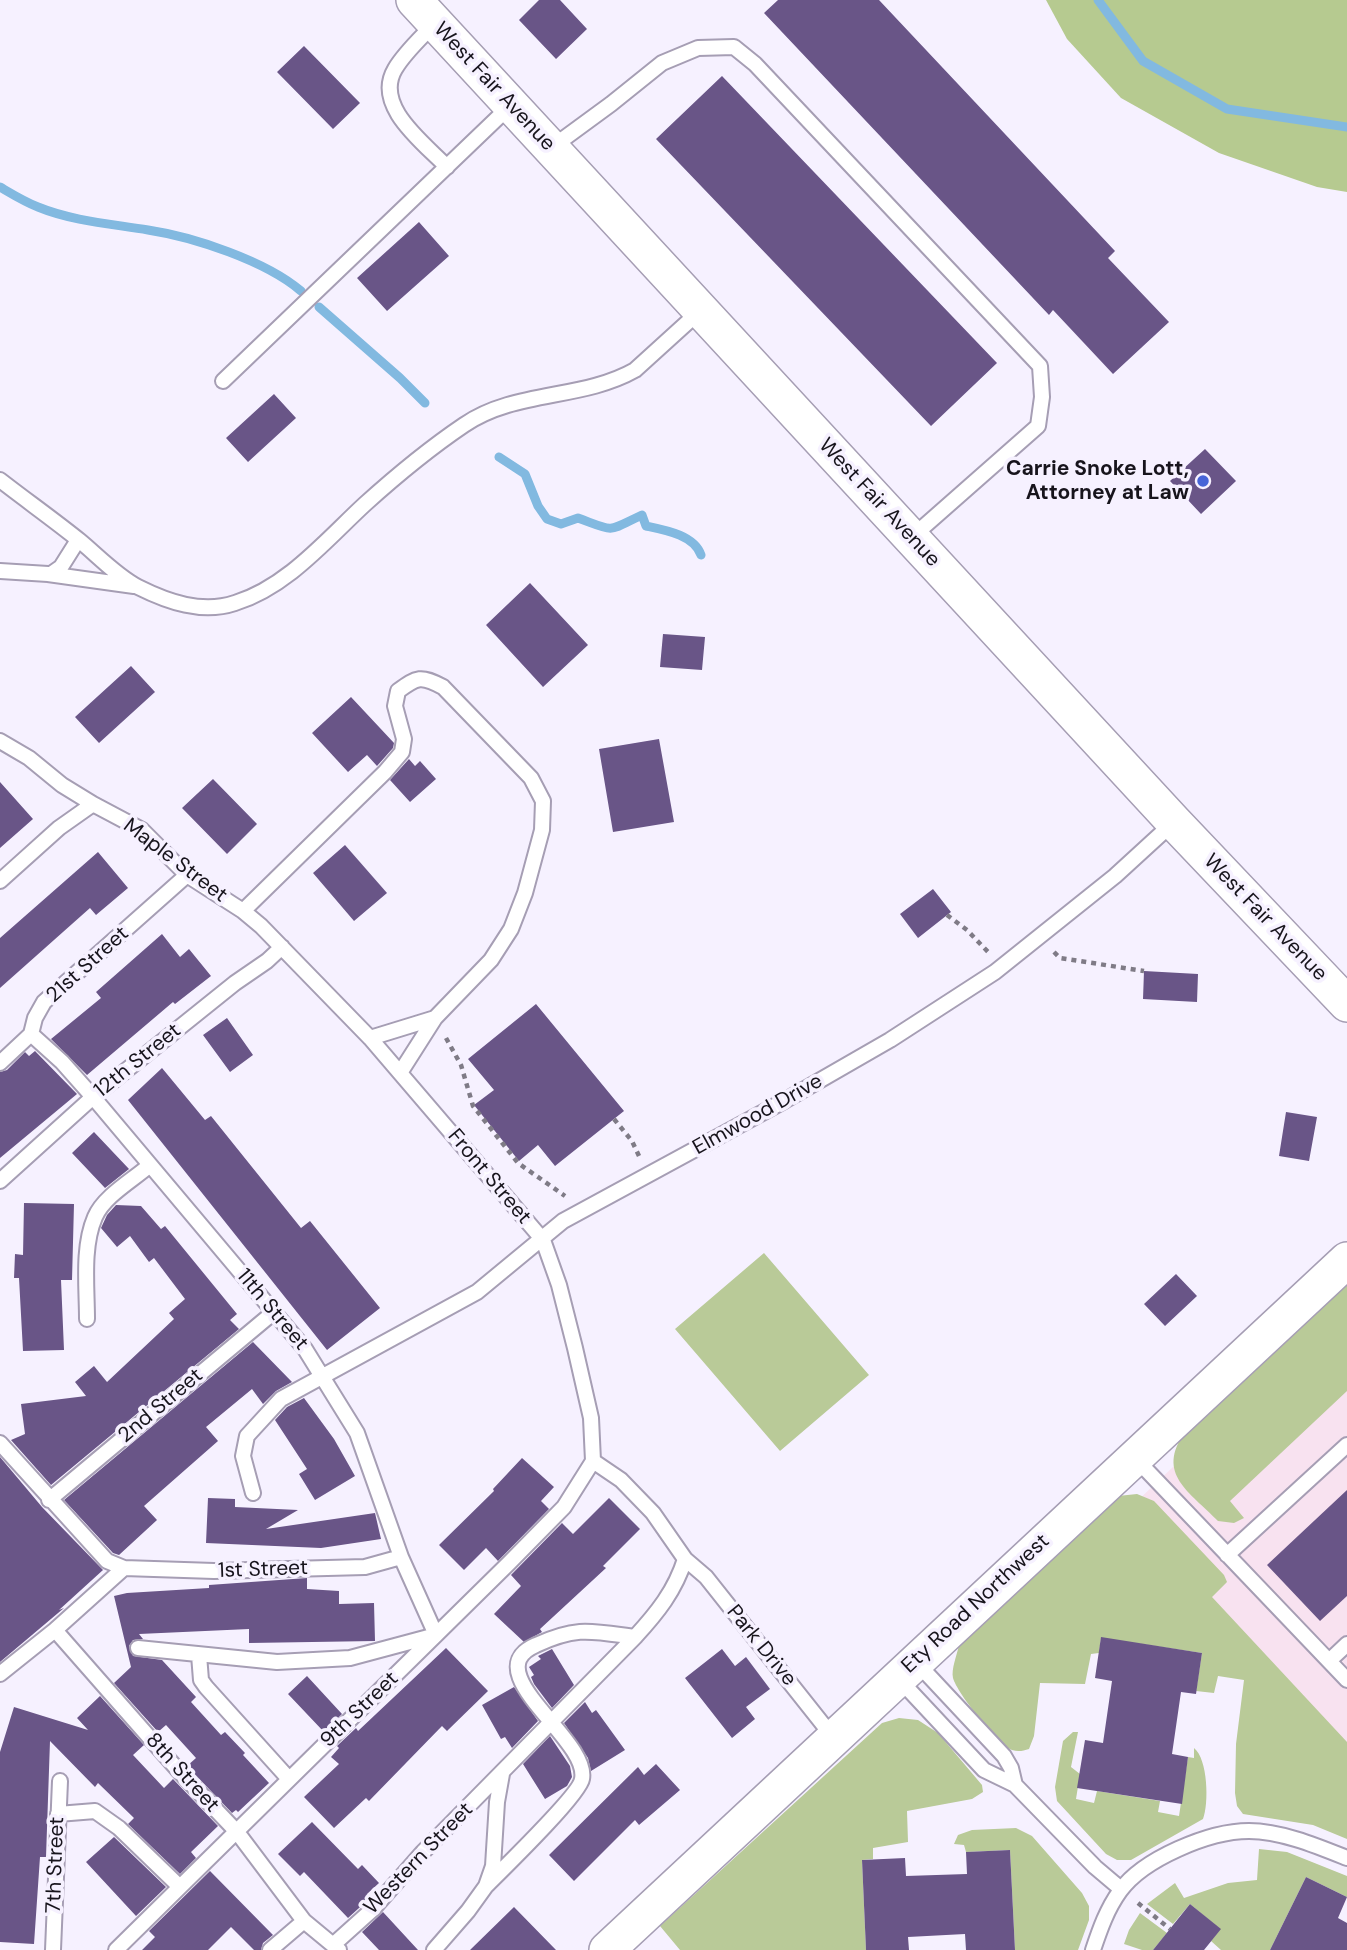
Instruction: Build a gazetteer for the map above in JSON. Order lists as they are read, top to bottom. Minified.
{"streets":{"street":["West Fair Avenue","Ety Road Northwest"],"lane":["Maple Street","21st Street","12th Street","Elmwood Drive","Front Street","11th Street","2nd Street","1st Street","Park Drive","9th Street","8th Street","Western Street","7th Street"]},"crossings":[["West Fair Avenue","Elmwood Drive"],["Maple Street","21st Street"],["Maple Street","12th Street"],["Maple Street","Front Street"],["21st Street","11th Street"],["12th Street","Front Street"],["12th Street","11th Street"],["Elmwood Drive","Front Street"],["Elmwood Drive","11th Street"],["Front Street","9th Street"],["11th Street","2nd Street"],["11th Street","1st Street"],["11th Street","9th Street"],["Ety Road Northwest","Park Drive"],["Park Drive","Western Street"],["9th Street","8th Street"],["8th Street","Western Street"]],"places":["Carrie Snoke Lott, Attorney at Law"]}
